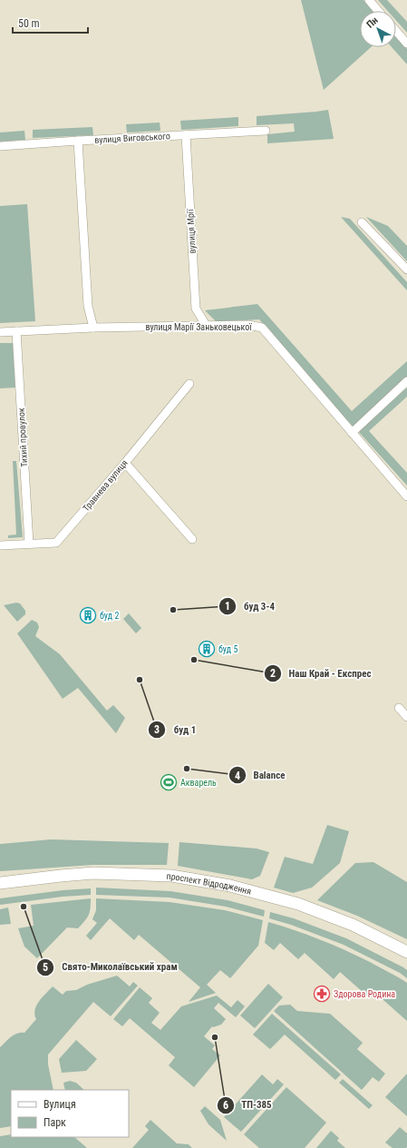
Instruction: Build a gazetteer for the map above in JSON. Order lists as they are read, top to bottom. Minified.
{"streets":{"main road":["проспект Відродження"],"street":["вулиця Виговського","вулиця Мрії","вулиця Марії Заньковецької","Тихий провулок","Травнева вулиця"]},"crossings":[["вулиця Виговського","вулиця Мрії"],["вулиця Мрії","вулиця Марії Заньковецької"],["вулиця Марії Заньковецької","Тихий провулок"],["Тихий провулок","Травнева вулиця"]],"places":{"other":["буд 3-4","Наш Край - Експрес","буд 1","Balance","Свято-Миколаївський храм","ТП-385"],"building":["буд 2","буд 5"],"sports":["Акварель"],"pharmacy":["Здорова Родина"]},"legend":["Вулиця","Парк"],"scale_bar":"50 m","north":"top left"}
